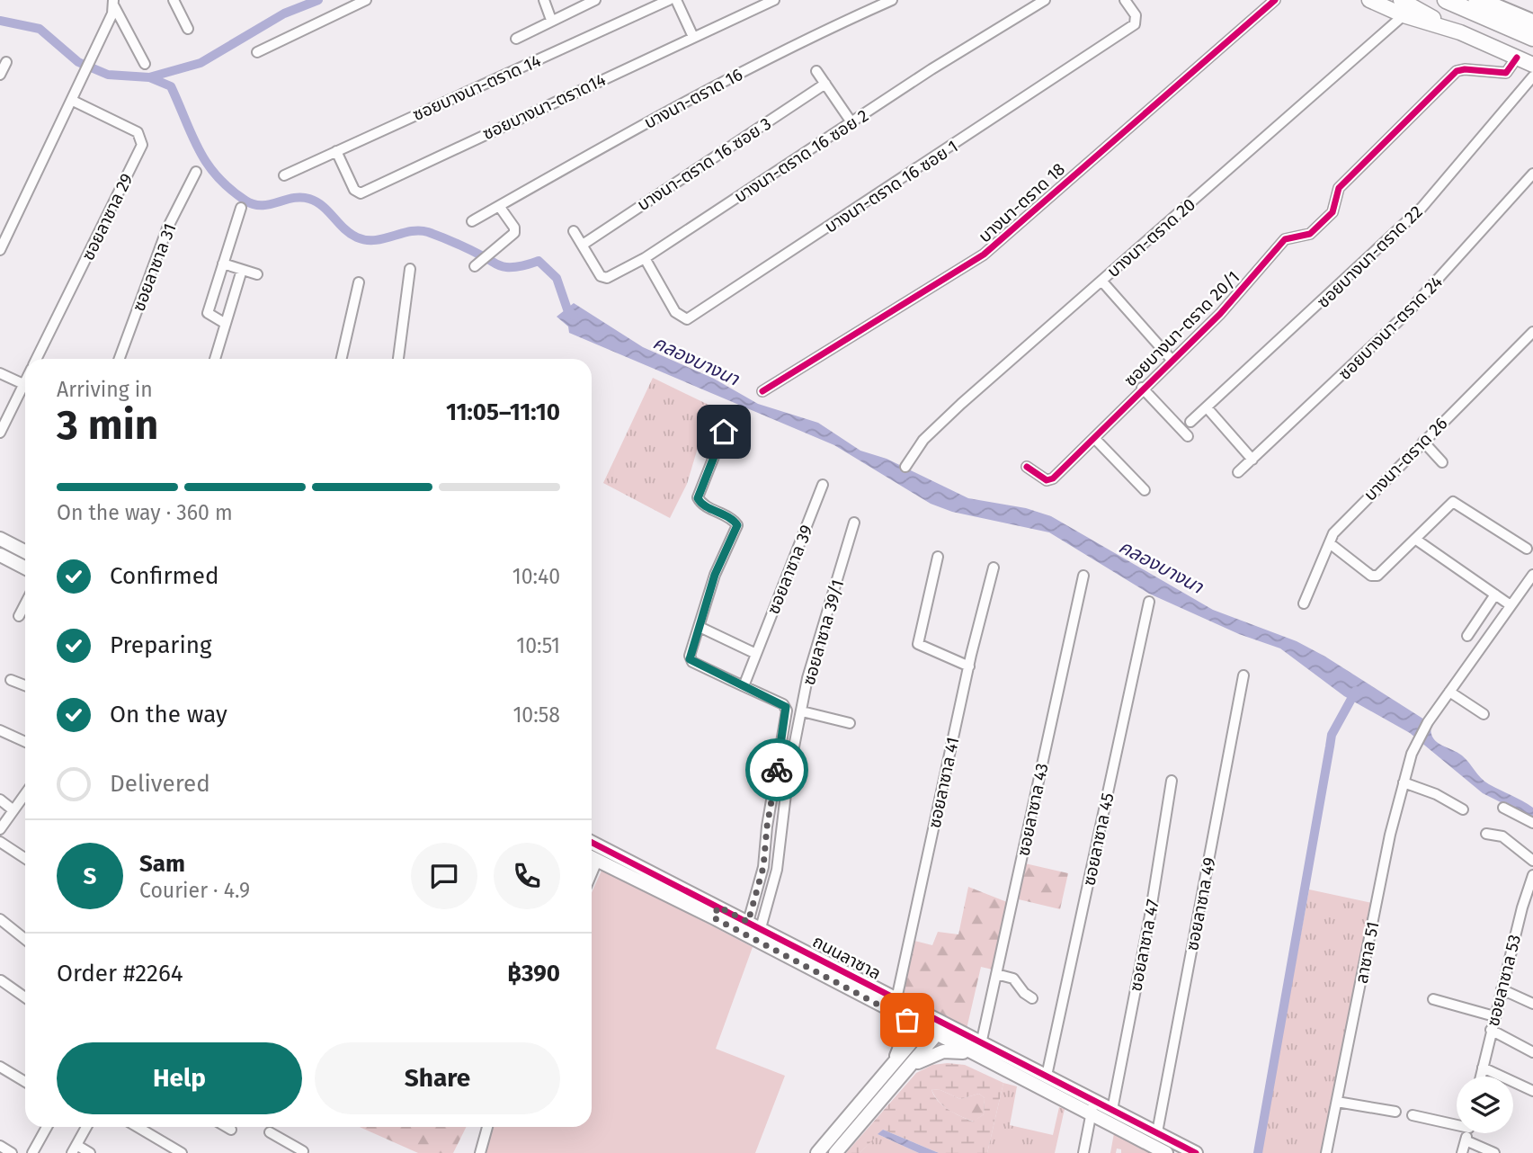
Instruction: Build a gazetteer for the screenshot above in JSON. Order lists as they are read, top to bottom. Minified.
{"streets":{"street":["ซอยบางนา-ตราด 14","บางนา-ตราด 16","ซอยบางนา-ตราด14","บางนา-ตราด 16 ซอย 2","บางนา-ตราด 16 ซอย 3","บางนา-ตราด 16 ซอย 1","บางนา-ตราด 18","ซอยลาซาล 29","บางนา-ตราด 20","ซอยบางนา-ตราด 22","ซอยลาซาล 31","ซอยบางนา-ตราด 24","ซอยบางนา-ตราด 20/1","บางนา-ตราด 26","ซอยลาซาล 39","ซอยลาซาล 39/1","ซอยลาซาล 41","ซอยลาซาล 43","ซอยลาซาล 45","ซอยลาซาล 49","ซอยลาซาล 47","ลาซาล 51","ถนนลาซาล","ซอยลาซาล 53"]},"crossings":[["ซอยบางนา-ตราด 14","ซอยบางนา-ตราด14"],["บางนา-ตราด 16 ซอย 2","บางนา-ตราด 16 ซอย 3"],["บางนา-ตราด 16 ซอย 2","บางนา-ตราด 16 ซอย 1"],["ซอยลาซาล 39/1","ถนนลาซาล"],["ซอยลาซาล 41","ถนนลาซาล"],["ซอยลาซาล 43","ถนนลาซาล"],["ซอยลาซาล 45","ถนนลาซาล"],["ซอยลาซาล 49","ถนนลาซาล"],["ซอยลาซาล 47","ถนนลาซาล"]],"water":["คลองบางนา"],"page":{"heading":["3 min","Arriving in","11:05–11:10"],"panel":["Sam","Courier · 4.9","Order #2264","฿390"],"bar":"On the way · 360 m","list":[["Confirmed","10:40"],["Preparing","10:51"],["On the way","10:58"],"Delivered"],"round":"S","buttons":["Help","Share"]}}
